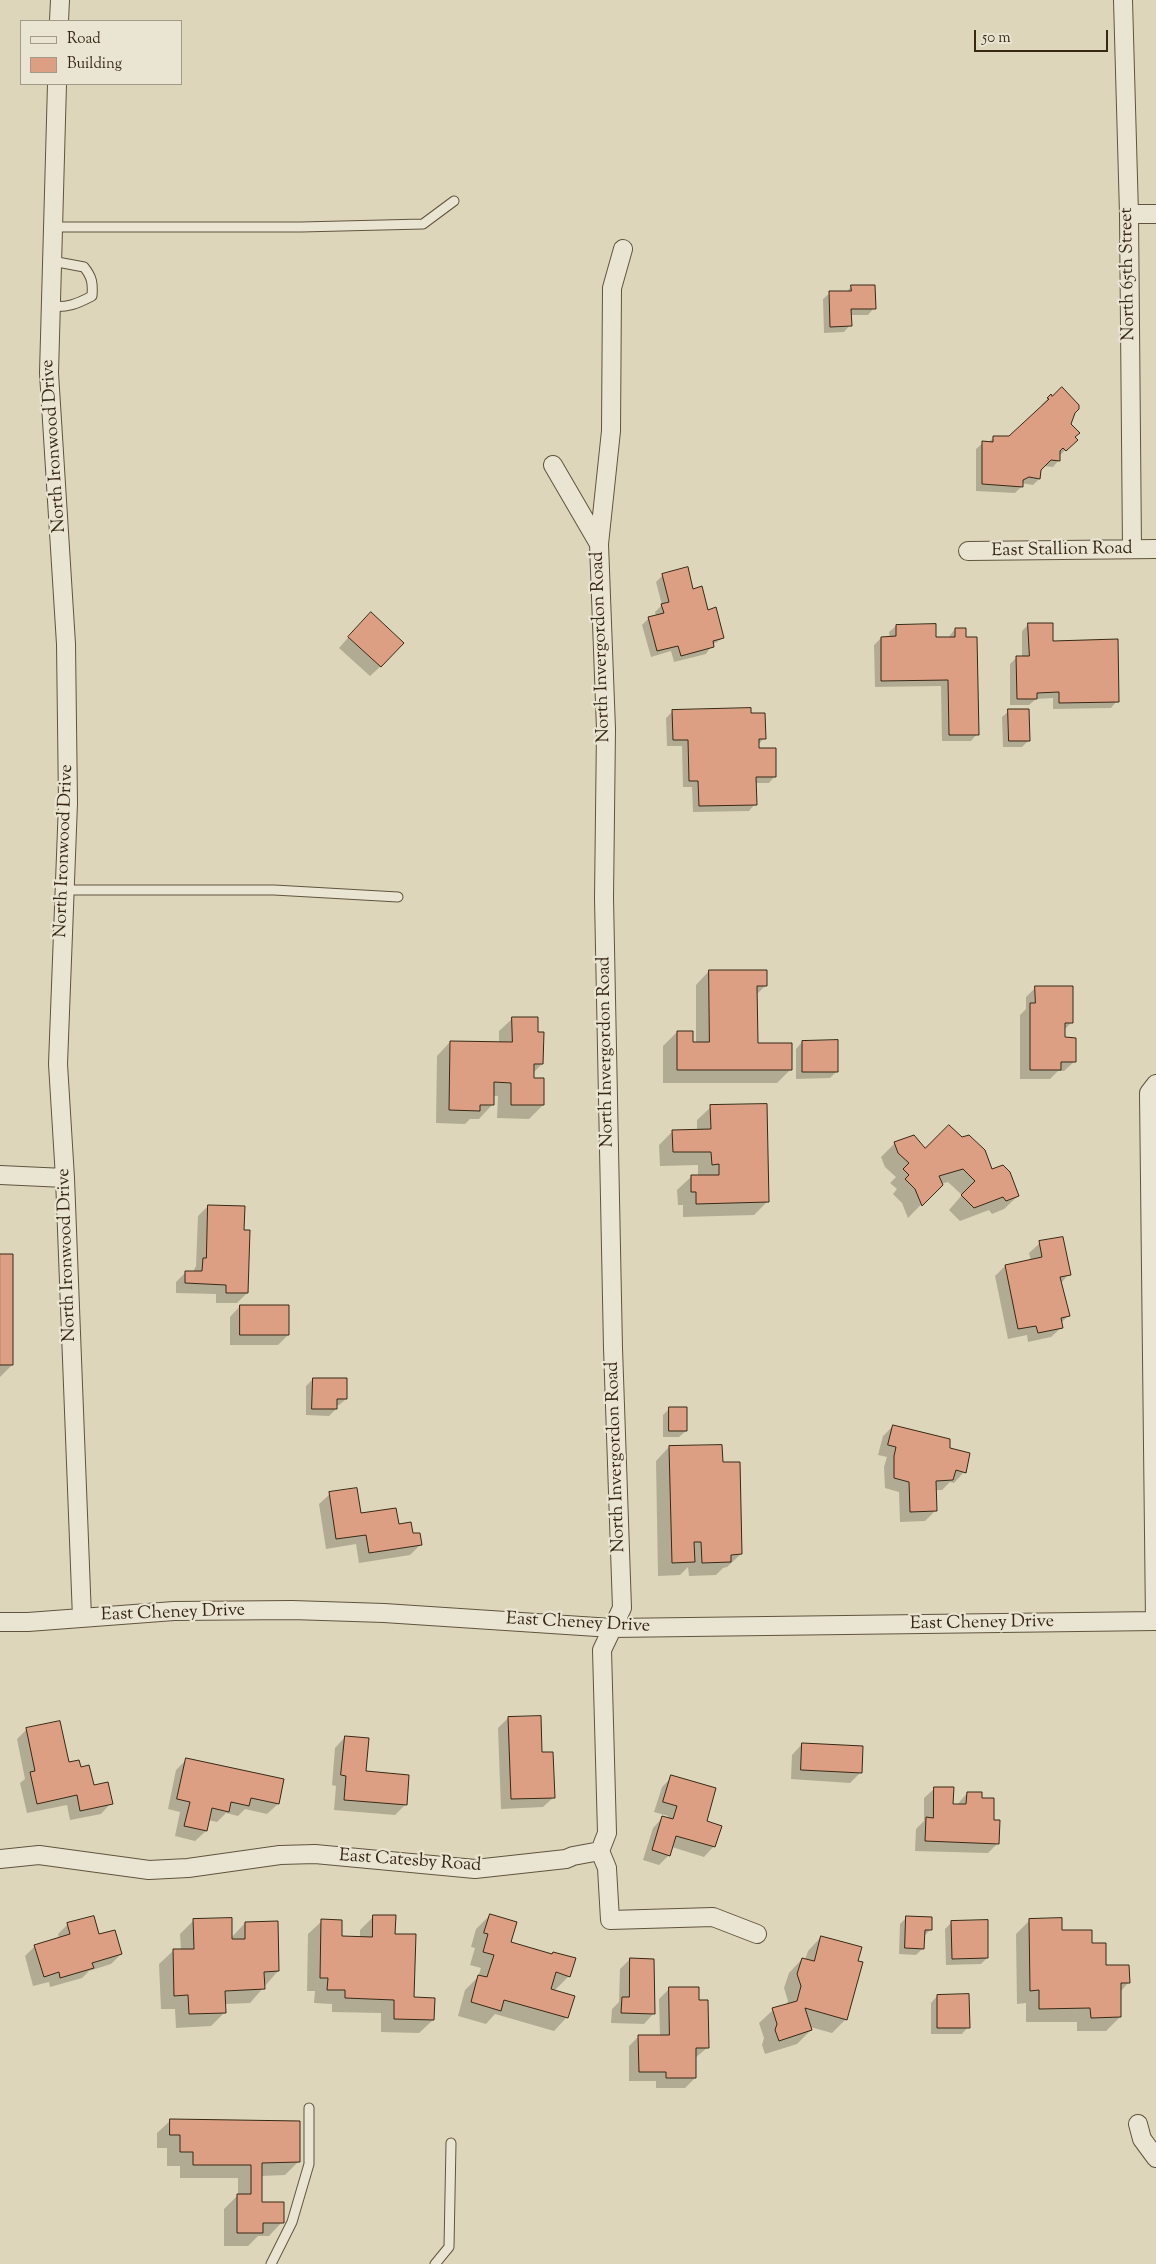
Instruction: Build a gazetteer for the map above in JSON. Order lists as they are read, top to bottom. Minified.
{"streets":{"street":["North 65th Street","North Ironwood Drive","East Stallion Road","North Invergordon Road","East Cheney Drive","East Catesby Road"]},"crossings":[["North 65th Street","East Stallion Road"],["North Ironwood Drive","East Cheney Drive"],["North Invergordon Road","East Cheney Drive"],["North Invergordon Road","East Catesby Road"]],"legend":["Road","Building"],"scale_bar":"50 m"}
